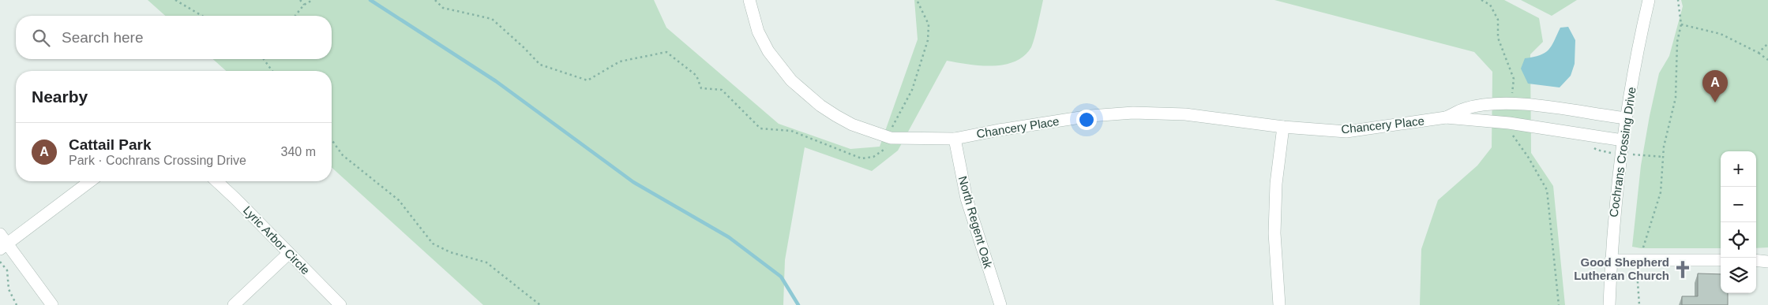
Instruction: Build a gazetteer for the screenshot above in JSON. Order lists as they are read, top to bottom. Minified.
{"streets":{"street":["Chancery Place","Cochrans Crossing Drive","North Regent Oak","Lyric Arbor Circle"]},"crossings":[["Chancery Place","Cochrans Crossing Drive"],["Chancery Place","North Regent Oak"]],"places":{"church":["Good Shepherd Lutheran Church"]},"page":{"search":"Search here","pins":"A","heading":"Nearby","list":[{"mark":"A","name":"Cattail Park","note":"Park · Cochrans Crossing Drive","value":"340 m"}],"map_buttons":["+","−"]}}
